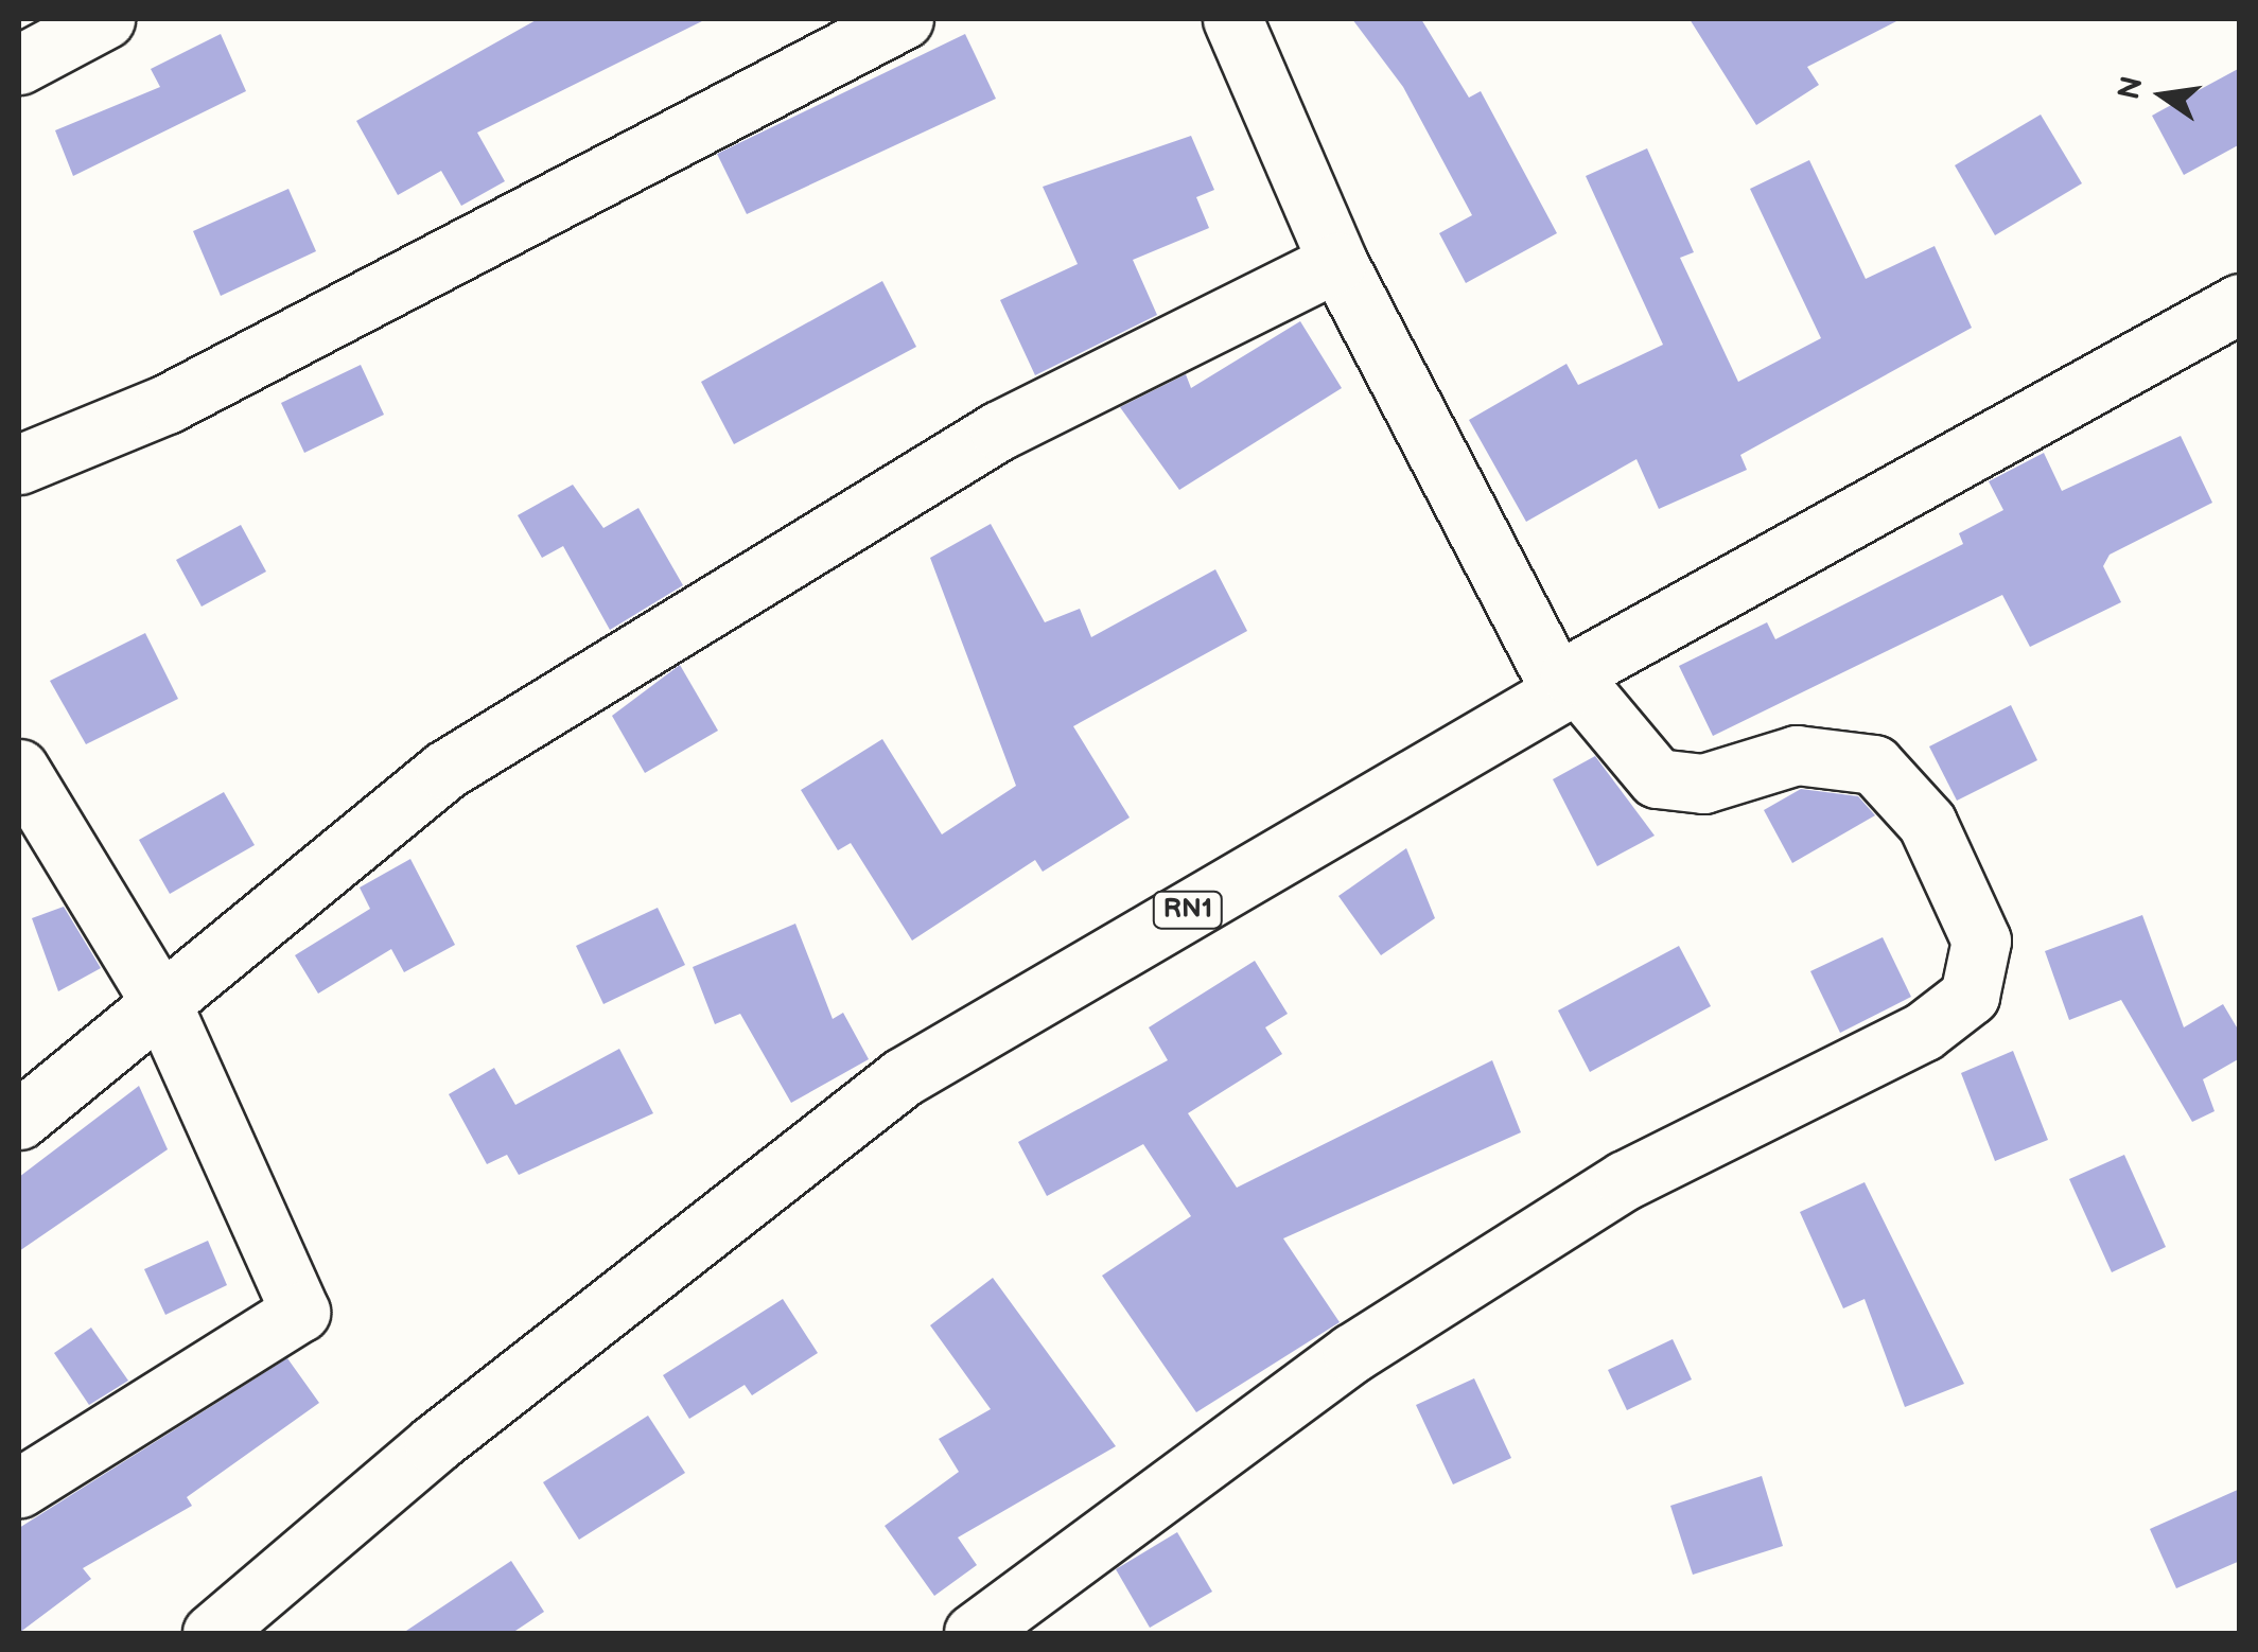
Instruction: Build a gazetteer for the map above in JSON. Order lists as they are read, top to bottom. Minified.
{"streets":{"main road":["RN1"]},"north":"left"}
